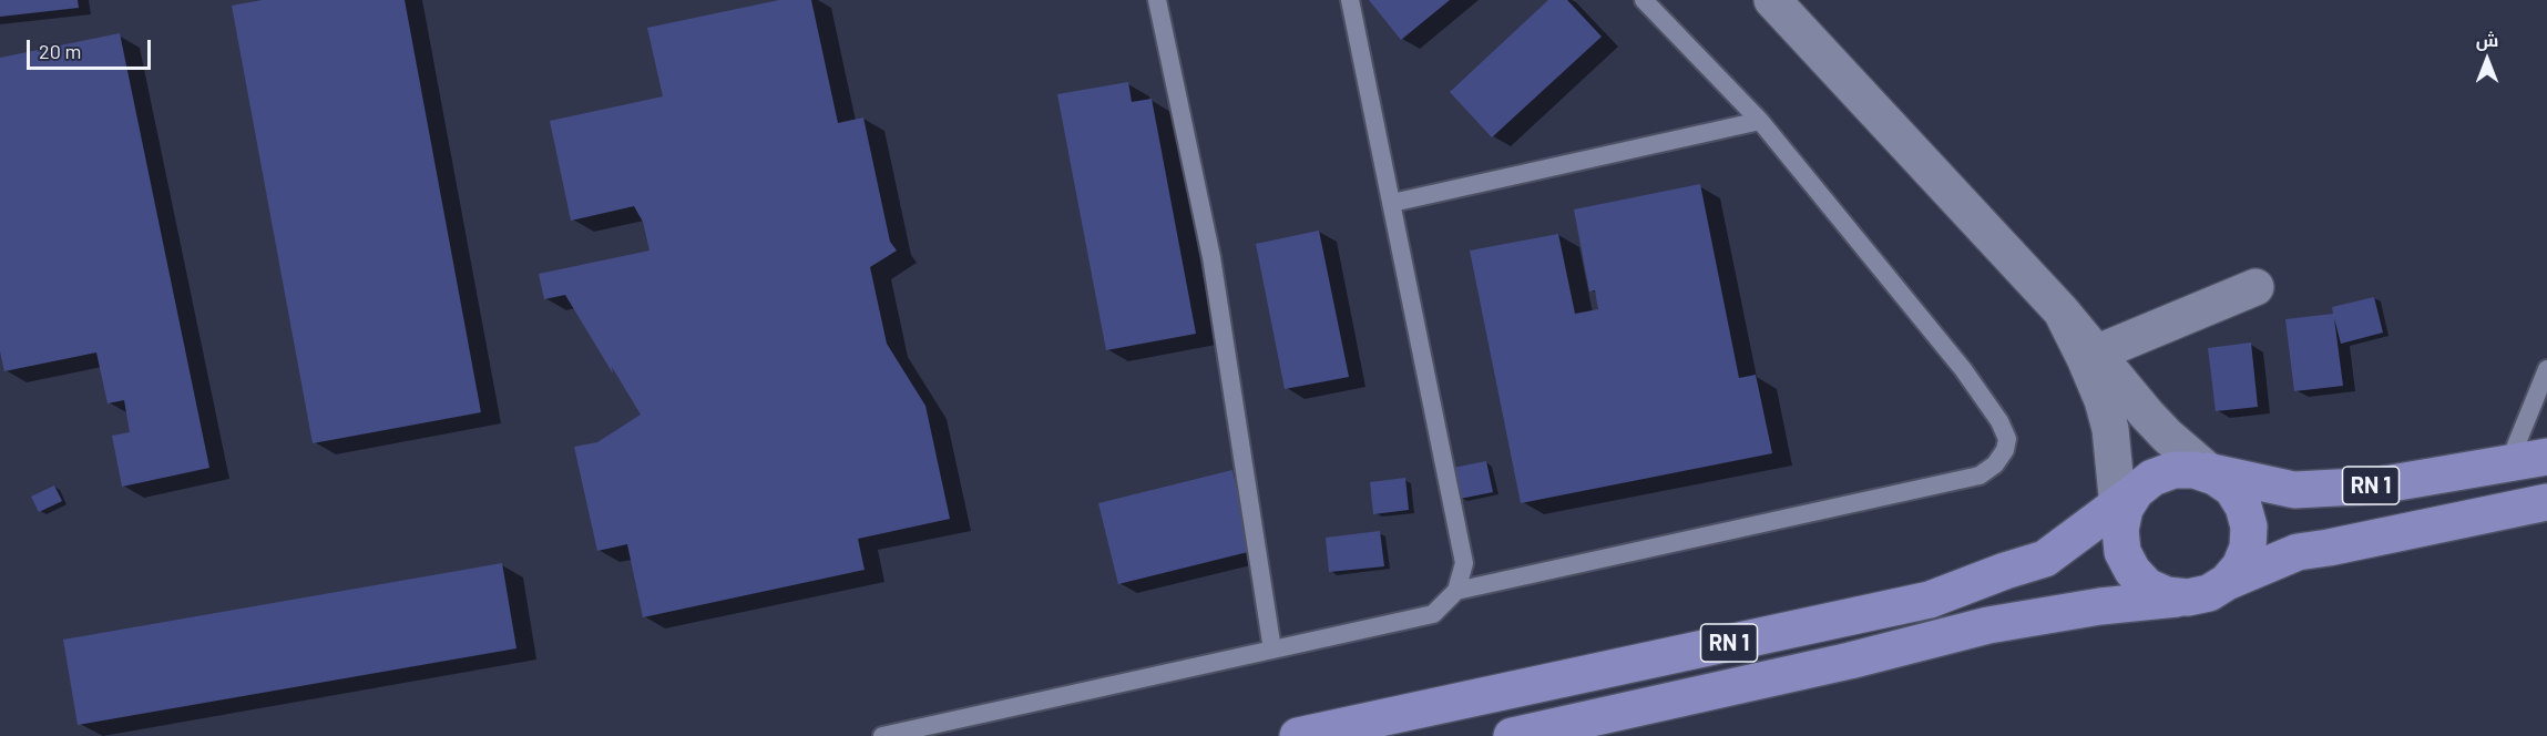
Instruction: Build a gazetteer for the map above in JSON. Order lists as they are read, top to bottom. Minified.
{"streets":{"main road":["RN 1"]},"scale_bar":"20 m","north":"top"}
